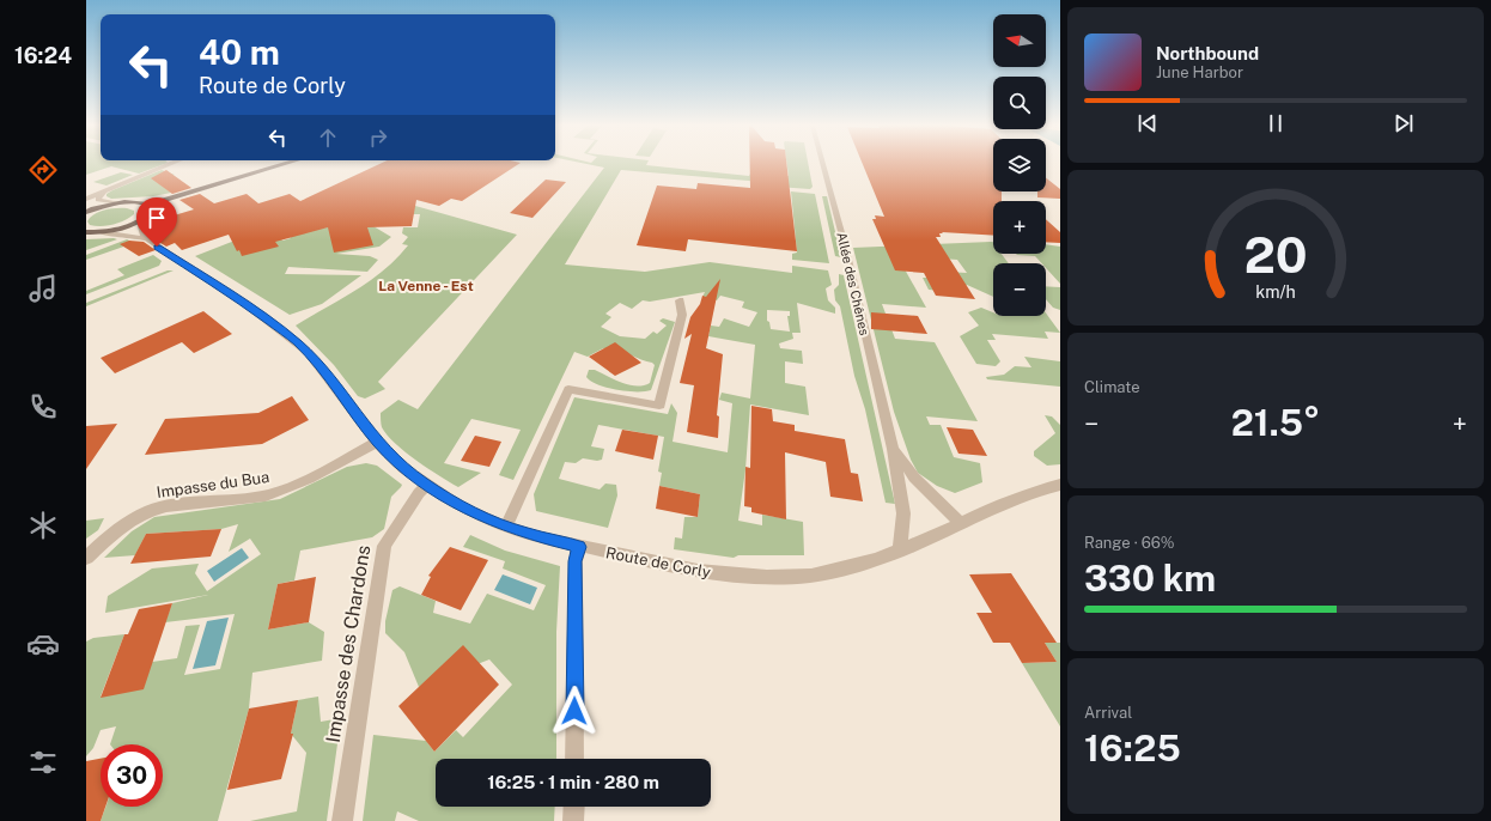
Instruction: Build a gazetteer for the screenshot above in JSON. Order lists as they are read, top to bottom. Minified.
{"streets":{"street":["Allée des Chênes","Impasse du Bua","Route de Corly","Impasse des Chardons"]},"crossings":[["Allée des Chênes","Route de Corly"],["Impasse du Bua","Route de Corly"],["Route de Corly","Impasse des Chardons"]],"districts":["La Venne - Est"],"north":"left","page":{"tabs":"16:24","map_buttons":["+","−"],"turn":["40 m","Route de Corly"],"song":["Northbound","June Harbor"],"tile":["Climate",["Range · 66%","330 km"],["Arrival","16:25"]],"heat":["−","21.5°","+"],"limit":"30","trip":"16:25 · 1 min · 280 m","gauge":["20","km/h"]}}
